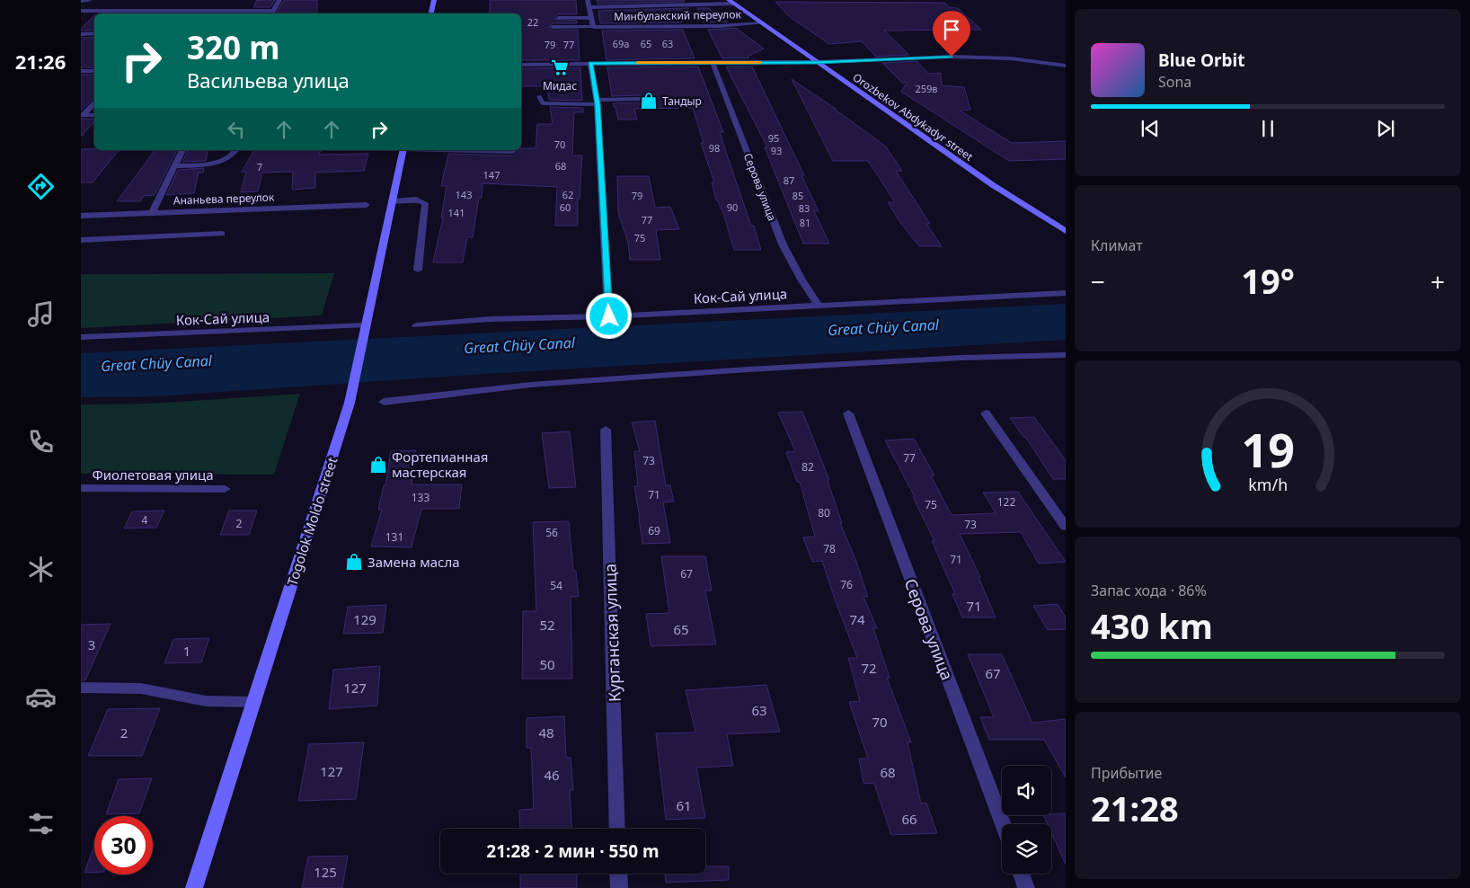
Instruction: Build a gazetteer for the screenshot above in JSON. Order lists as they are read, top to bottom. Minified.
{"streets":{"main road":["Orozbekov Abdykadyr street","Togolok Moldo street"],"street":["Минбулакский переулок","Серова улица","Ананьева переулок","Кок-Сай улица","Фиолетовая улица","Курганская улица"]},"crossings":[["Минбулакский переулок","Orozbekov Abdykadyr street"],["Серова улица","Кок-Сай улица"],["Кок-Сай улица","Togolok Moldo street"]],"water":["Great Chüy Canal"],"places":{"supermarket":["Мидас"],"shop":["Тандыр","Фортепианная мастерская","Замена масла"]},"house_numbers":["22","69а","65","63","79","77","259в","95","70","98","93","68","7","147","87","143","62","79","85","60","90","83","141","77","81","75","77","73","82","71","133","122","75","80","4","2","73","69","56","131","78","71","67","76","54","71","129","74","52","65","3","1","50","72","67","127","63","70","2","48","127","68","46","61","66","125"],"page":{"tabs":"21:26","turn":["320 m","Васильева улица"],"song":["Blue Orbit","Sona"],"tile":["Климат",["Запас хода · 86%","430 km"],["Прибытие","21:28"]],"heat":["−","19°","+"],"limit":"30","trip":"21:28 · 2 мин · 550 m","gauge":["19","km/h"]}}
